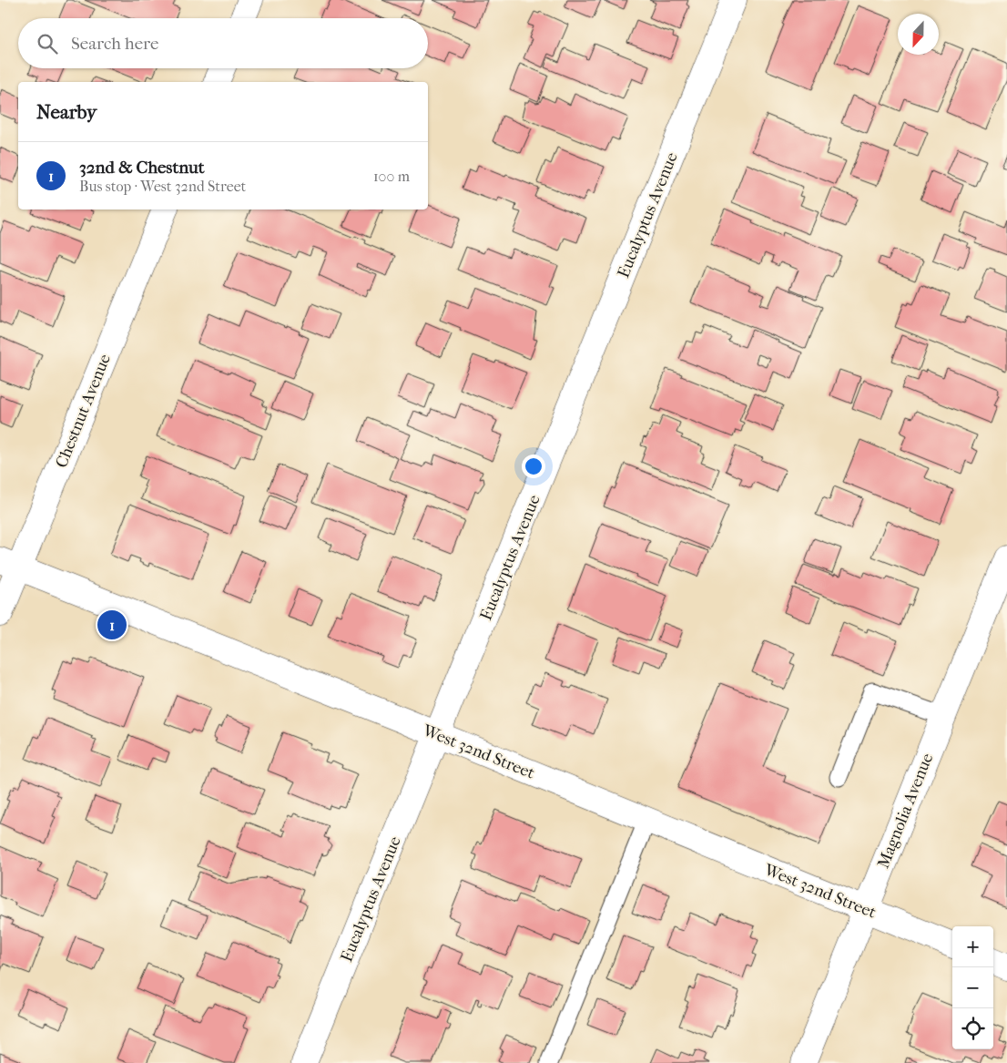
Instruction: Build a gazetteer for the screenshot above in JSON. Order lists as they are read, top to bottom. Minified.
{"streets":{"street":["Eucalyptus Avenue","Chestnut Avenue","West 32nd Street","Magnolia Avenue"]},"crossings":[["Eucalyptus Avenue","West 32nd Street"],["Chestnut Avenue","West 32nd Street"],["West 32nd Street","Magnolia Avenue"]],"north":"bottom","page":{"search":"Search here","heading":"Nearby","list":[{"mark":"1","name":"32nd & Chestnut","note":"Bus stop · West 32nd Street","value":"100 m"}],"pins":"1","map_buttons":["+","−"]}}
